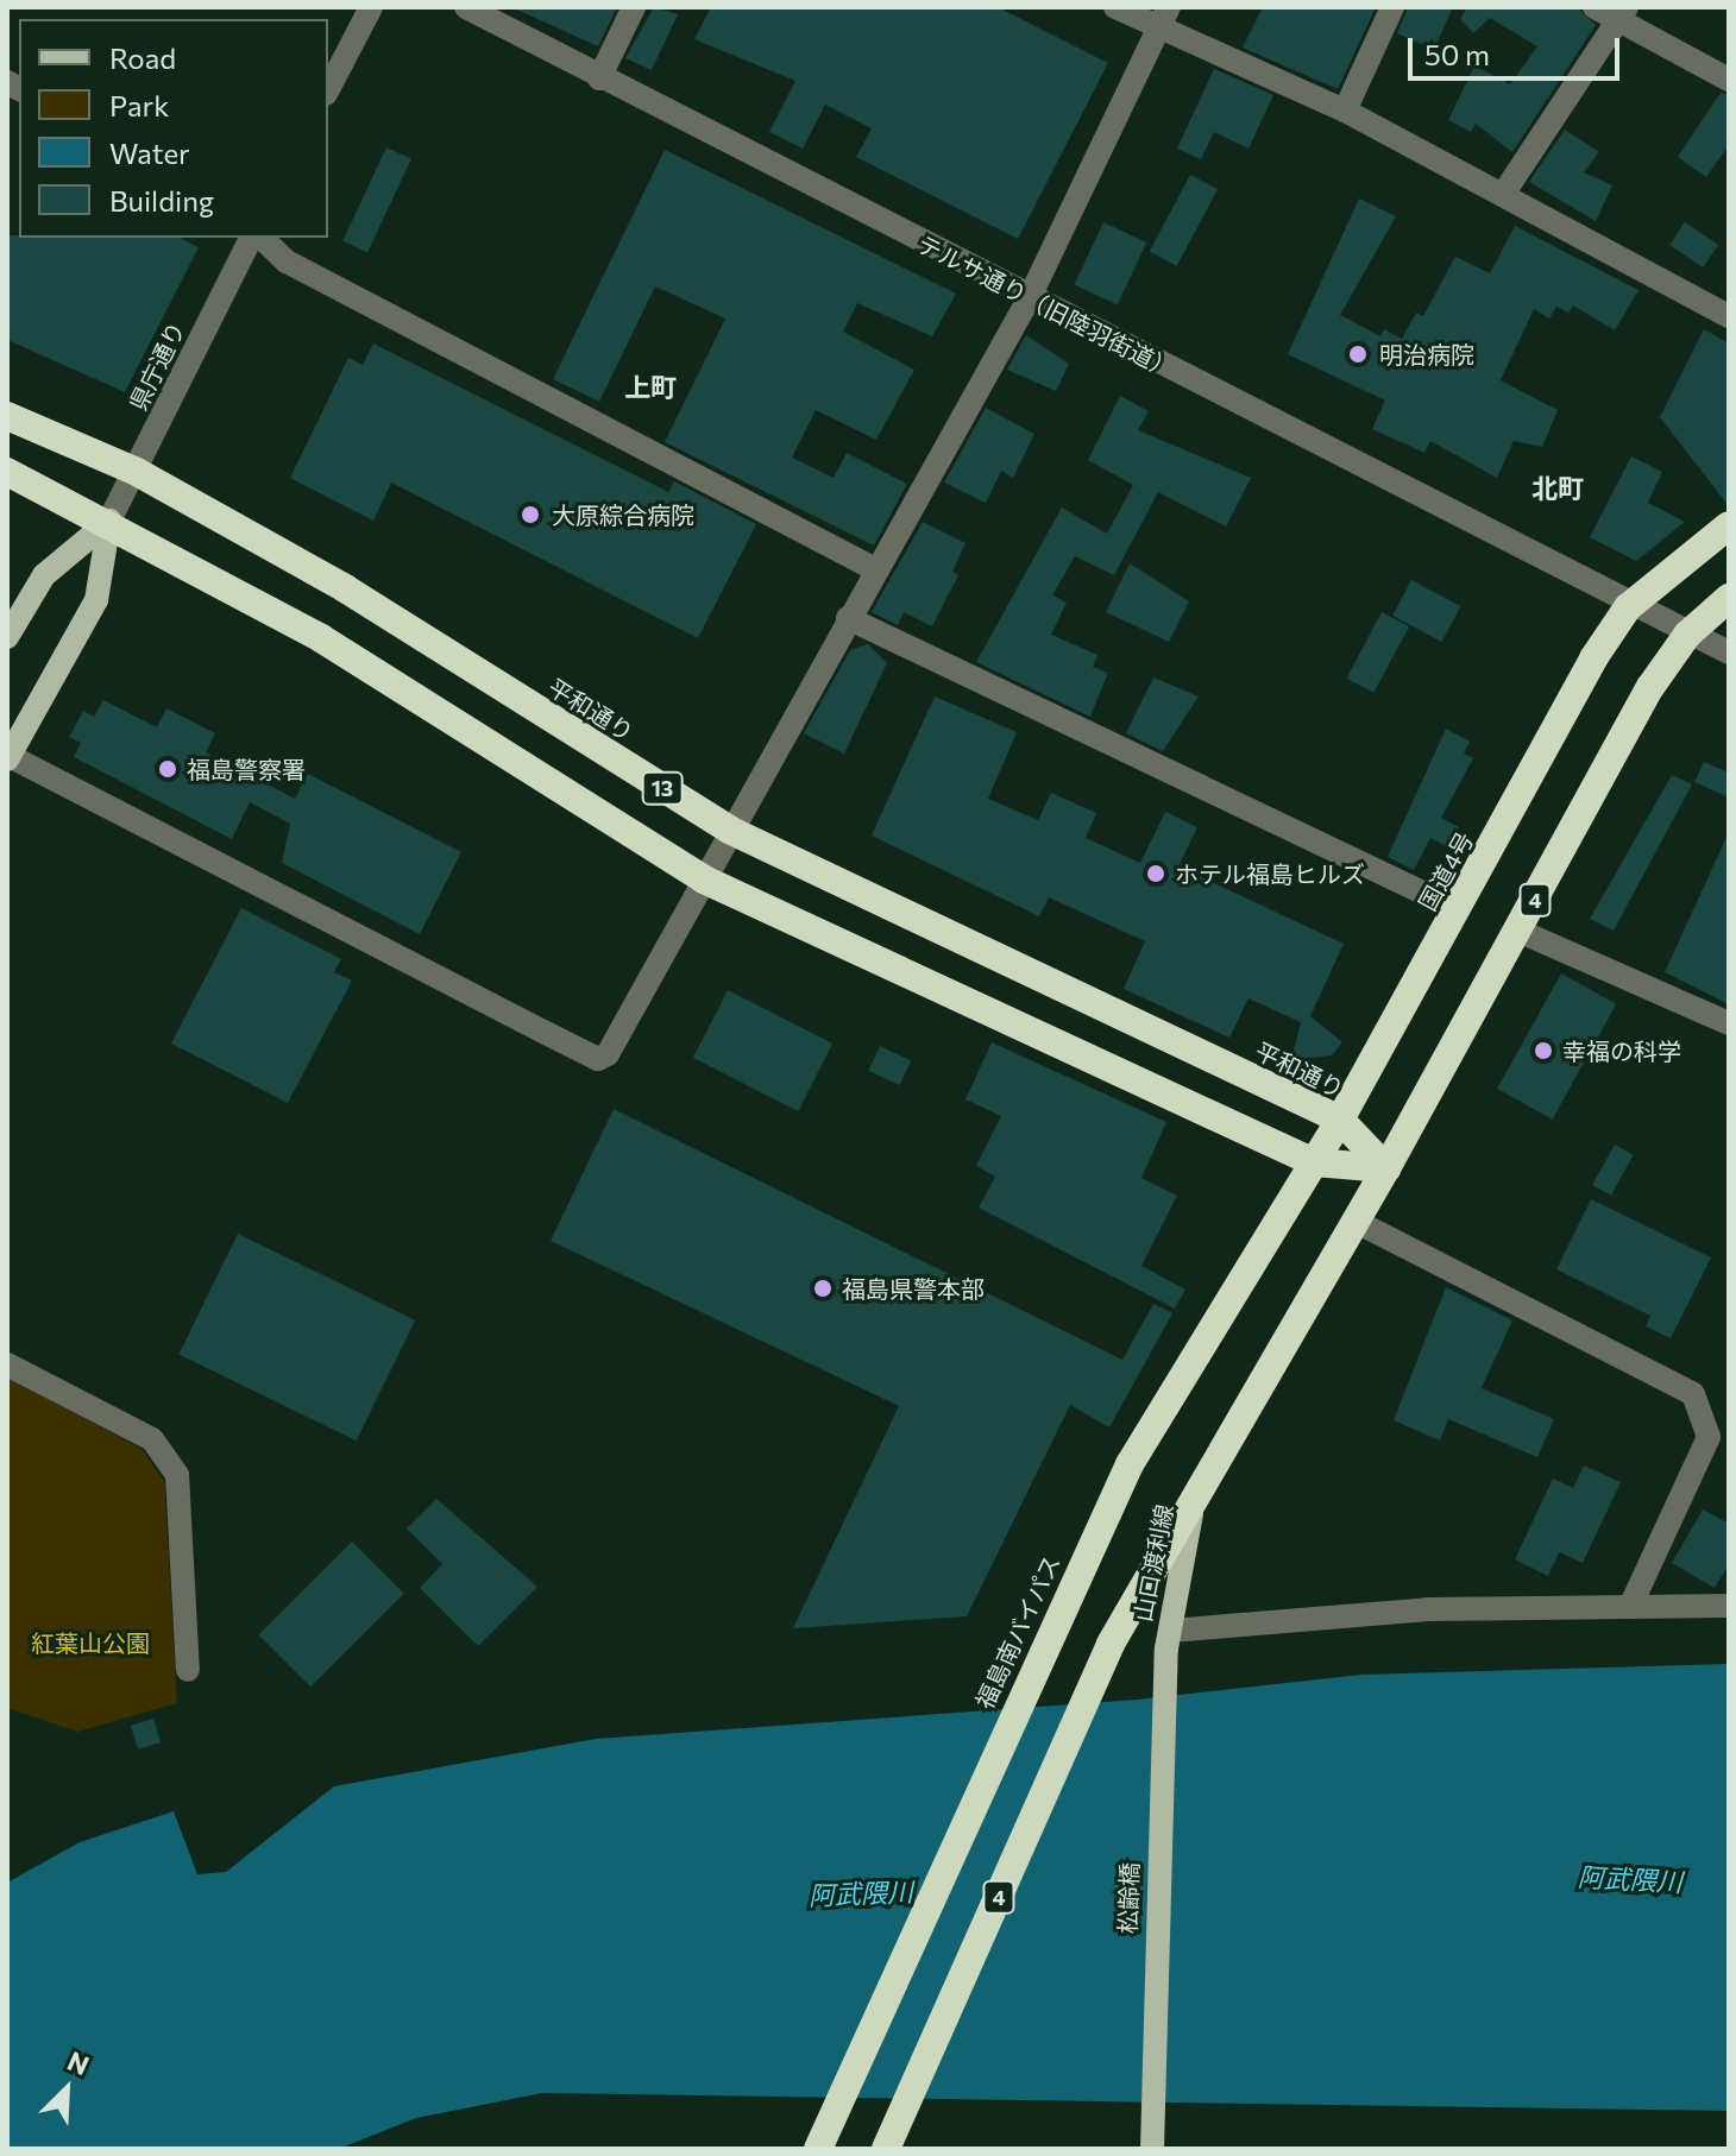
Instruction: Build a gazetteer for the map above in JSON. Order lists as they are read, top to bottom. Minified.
{"streets":{"highway":["平和通り","13","国道4号","4","福島南バイパス"],"main road":["県庁通り","山口渡利線","松齢橋"],"street":["テルサ通り（旧陸羽街道）"]},"crossings":[["テルサ通り（旧陸羽街道）","国道4号"],["テルサ通り（旧陸羽街道）","4"],["県庁通り","平和通り"],["県庁通り","13"],["平和通り","13"],["平和通り","国道4号"],["平和通り","4"],["13","国道4号"],["13","4"],["13","福島南バイパス"],["国道4号","福島南バイパス"],["4","山口渡利線"],["山口渡利線","松齢橋"]],"districts":["上町","北町"],"water":["阿武隈川"],"parks":["紅葉山公園"],"places":["明治病院","大原綜合病院","福島警察署","ホテル福島ヒルズ","幸福の科学","福島県警本部"],"legend":["Road","Park","Water","Building"],"scale_bar":"50 m","north":"top right"}
